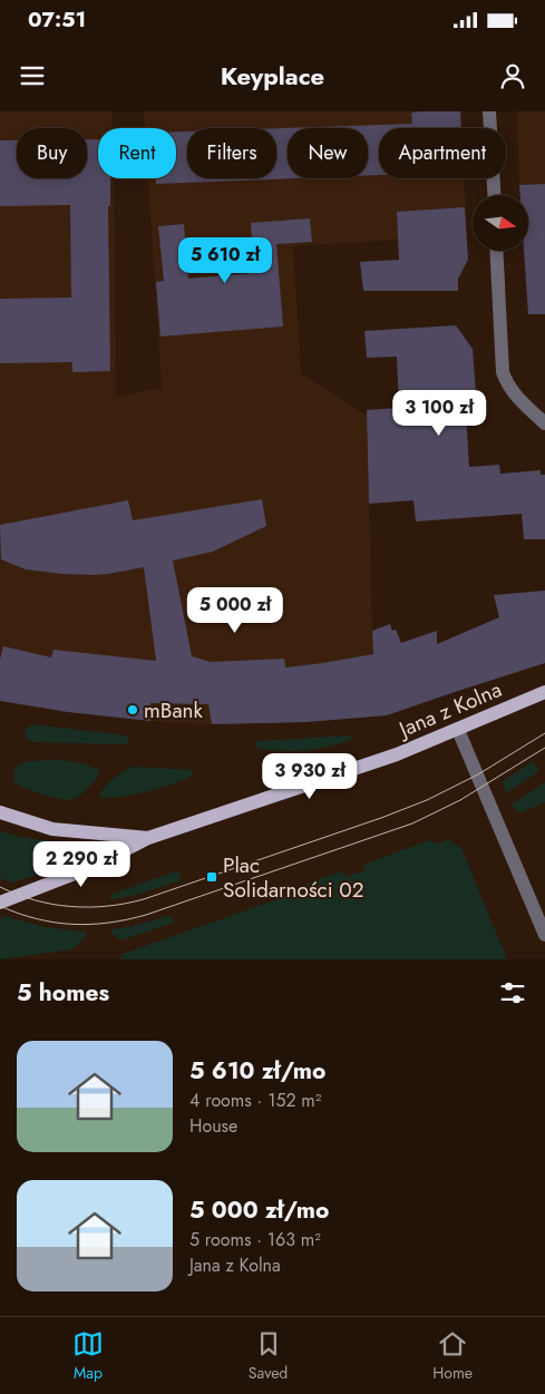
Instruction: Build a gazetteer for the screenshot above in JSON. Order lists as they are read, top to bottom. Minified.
{"streets":{"main road":["Jana z Kolna"]},"places":{"other":["mBank"],"transit":["Plac Solidarności 02"]},"north":"right","page":{"status":"07:51","header":"Keyplace","chip":["Buy","Rent","Filters","New","Apartment"],"price":["5 610 zł","3 100 zł","5 000 zł","3 930 zł","2 290 zł"],"heading":"5 homes","list":[{"name":"5 610 zł/mo","note":"4 rooms · 152 m² · House"},{"name":"5 000 zł/mo","note":"5 rooms · 163 m² · Jana z Kolna"}],"tabs":["Map","Saved","Home"]}}
